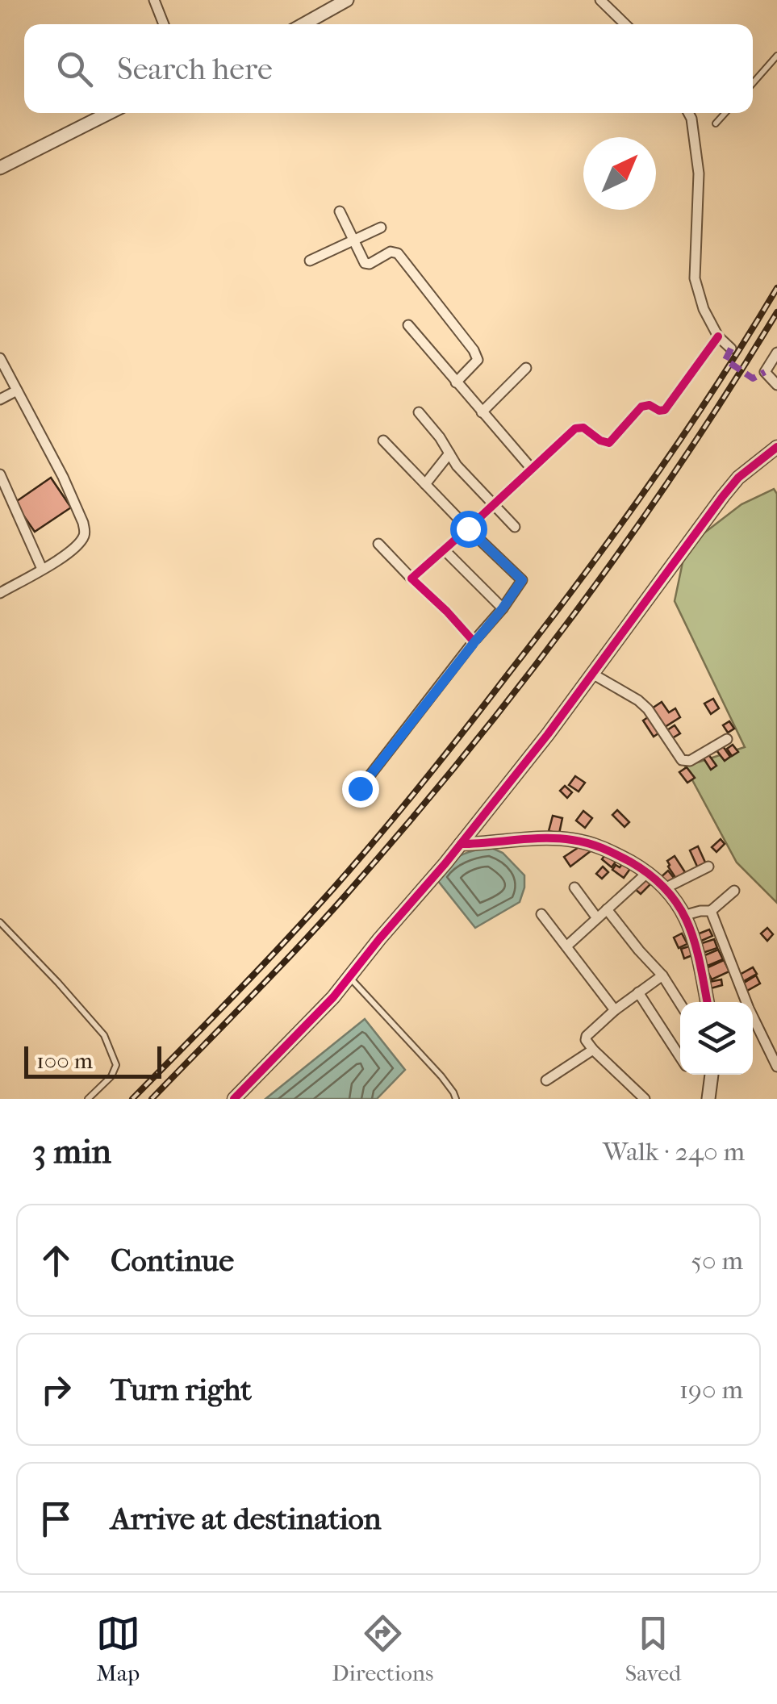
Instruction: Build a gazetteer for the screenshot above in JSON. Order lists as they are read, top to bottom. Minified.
{"scale_bar":"100 m","north":"top right","page":{"search":"Search here","scale":"100 m","heading":["3 min","Walk · 240 m"],"list":[["Continue","50 m"],["Turn right","190 m"],"Arrive at destination"],"nav":["Map","Directions","Saved"]}}
